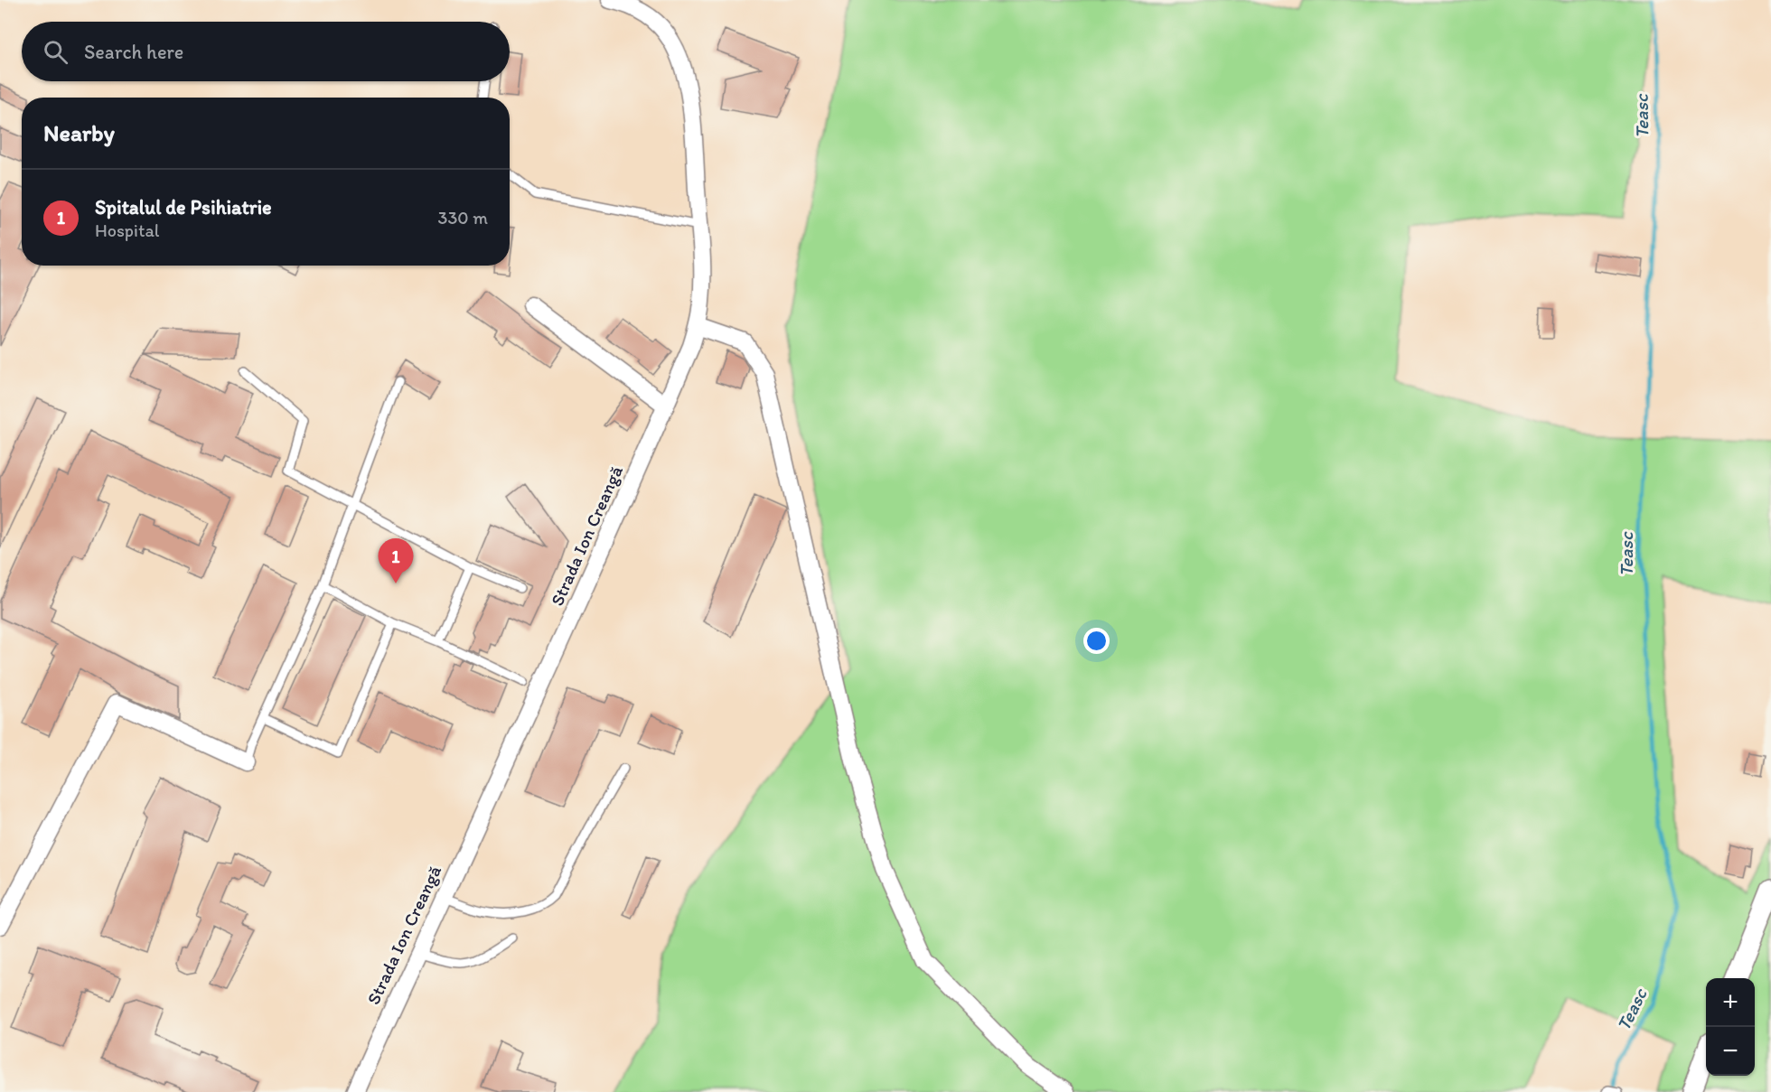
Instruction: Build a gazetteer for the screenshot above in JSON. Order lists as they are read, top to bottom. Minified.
{"streets":{"street":["Strada Ion Creangă"]},"water":["Teasc"],"page":{"search":"Search here","heading":"Nearby","list":[{"mark":"1","name":"Spitalul de Psihiatrie","note":"Hospital","value":"330 m"}],"pins":"1","map_buttons":["+","−"]}}
